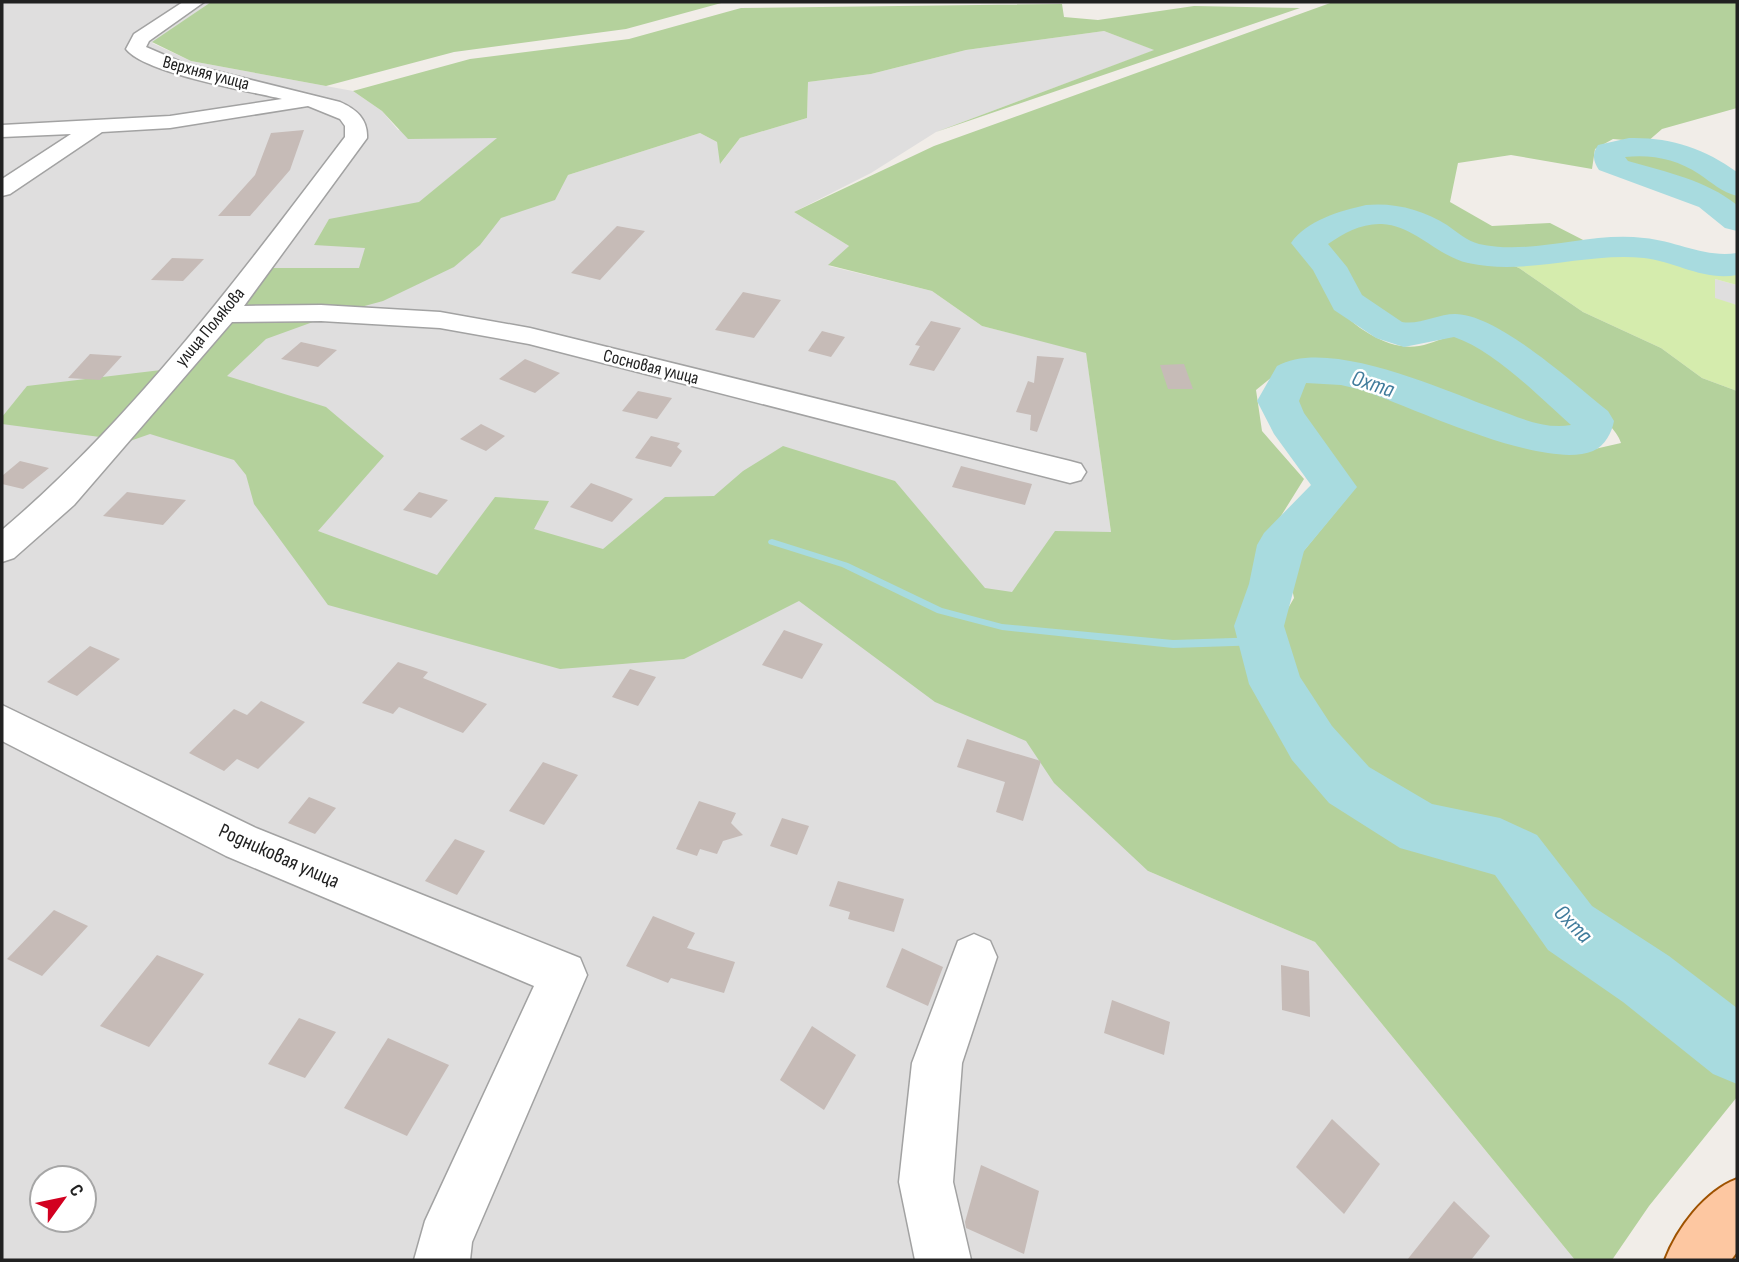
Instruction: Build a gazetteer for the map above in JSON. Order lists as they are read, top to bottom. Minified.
{"streets":{"street":["Верхняя улица","улица Полякова","Сосновая улица","Родниковая улица"]},"crossings":[["Верхняя улица","улица Полякова"],["улица Полякова","Сосновая улица"]],"water":["Охта"],"north":"top right"}
